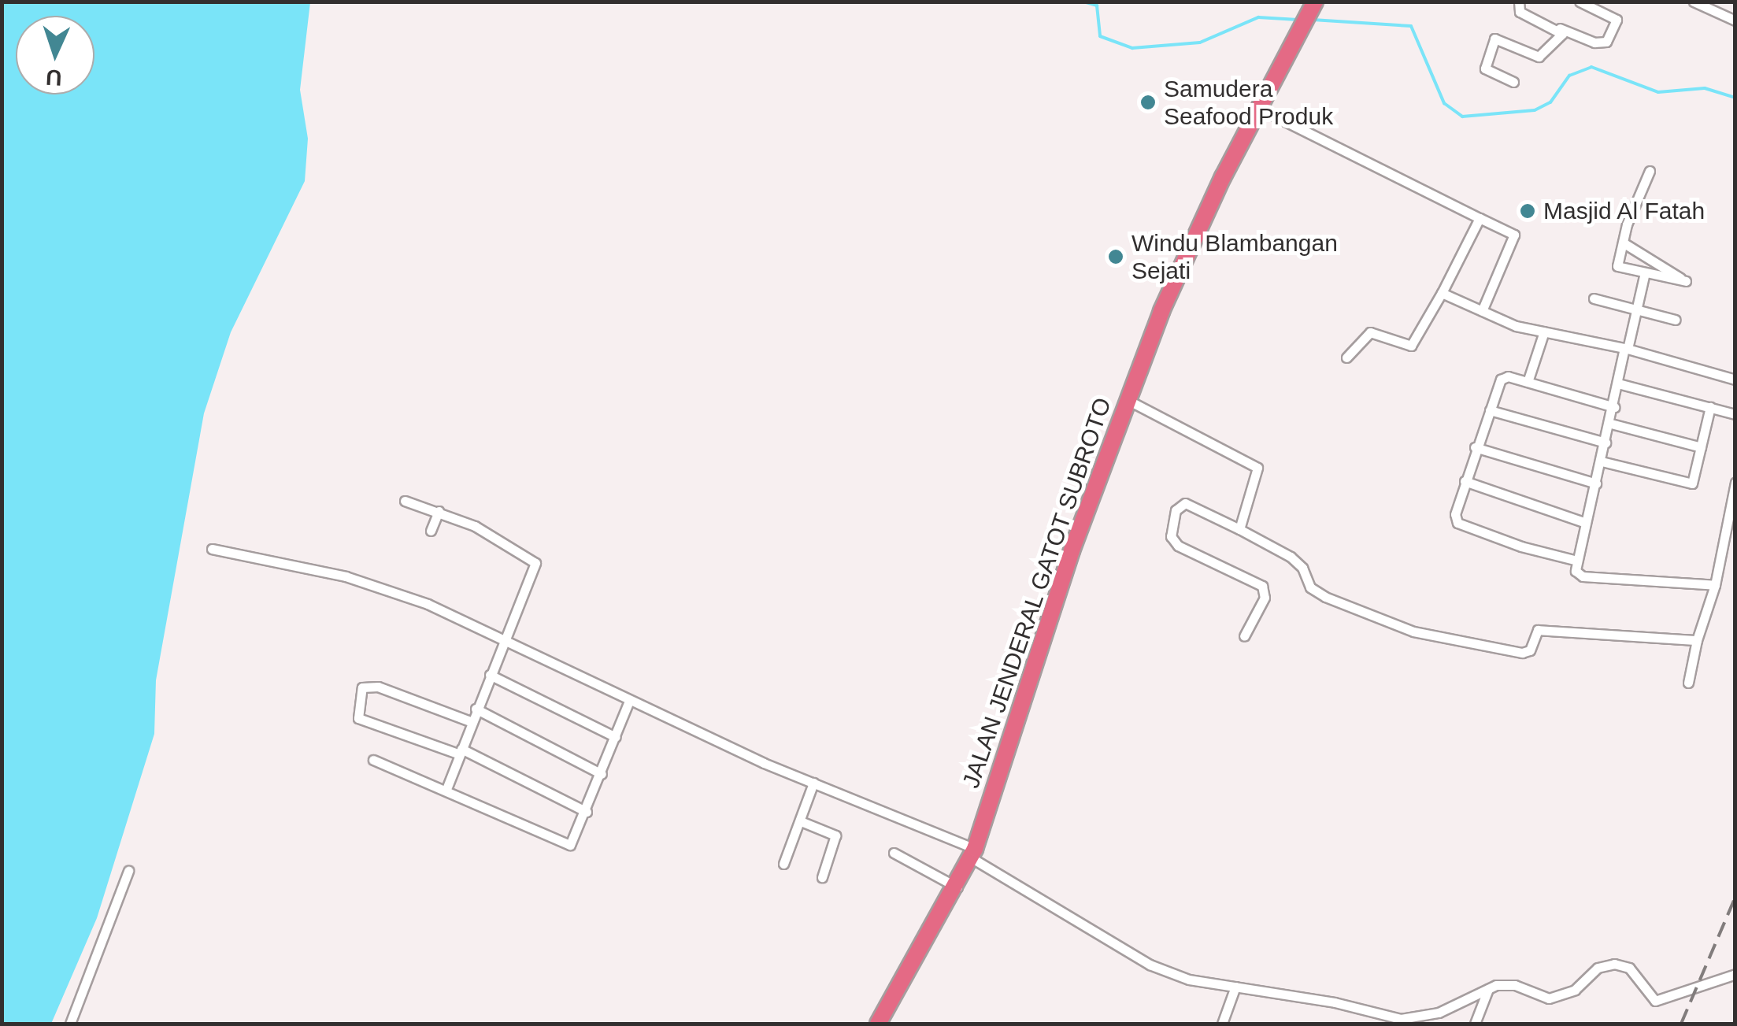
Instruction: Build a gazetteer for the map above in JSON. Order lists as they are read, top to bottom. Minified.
{"streets":{"highway":["JALAN JENDERAL GATOT SUBROTO"]},"places":["Samudera Seafood Produk","Masjid Al Fatah","Windu Blambangan Sejati"],"north":"bottom"}
